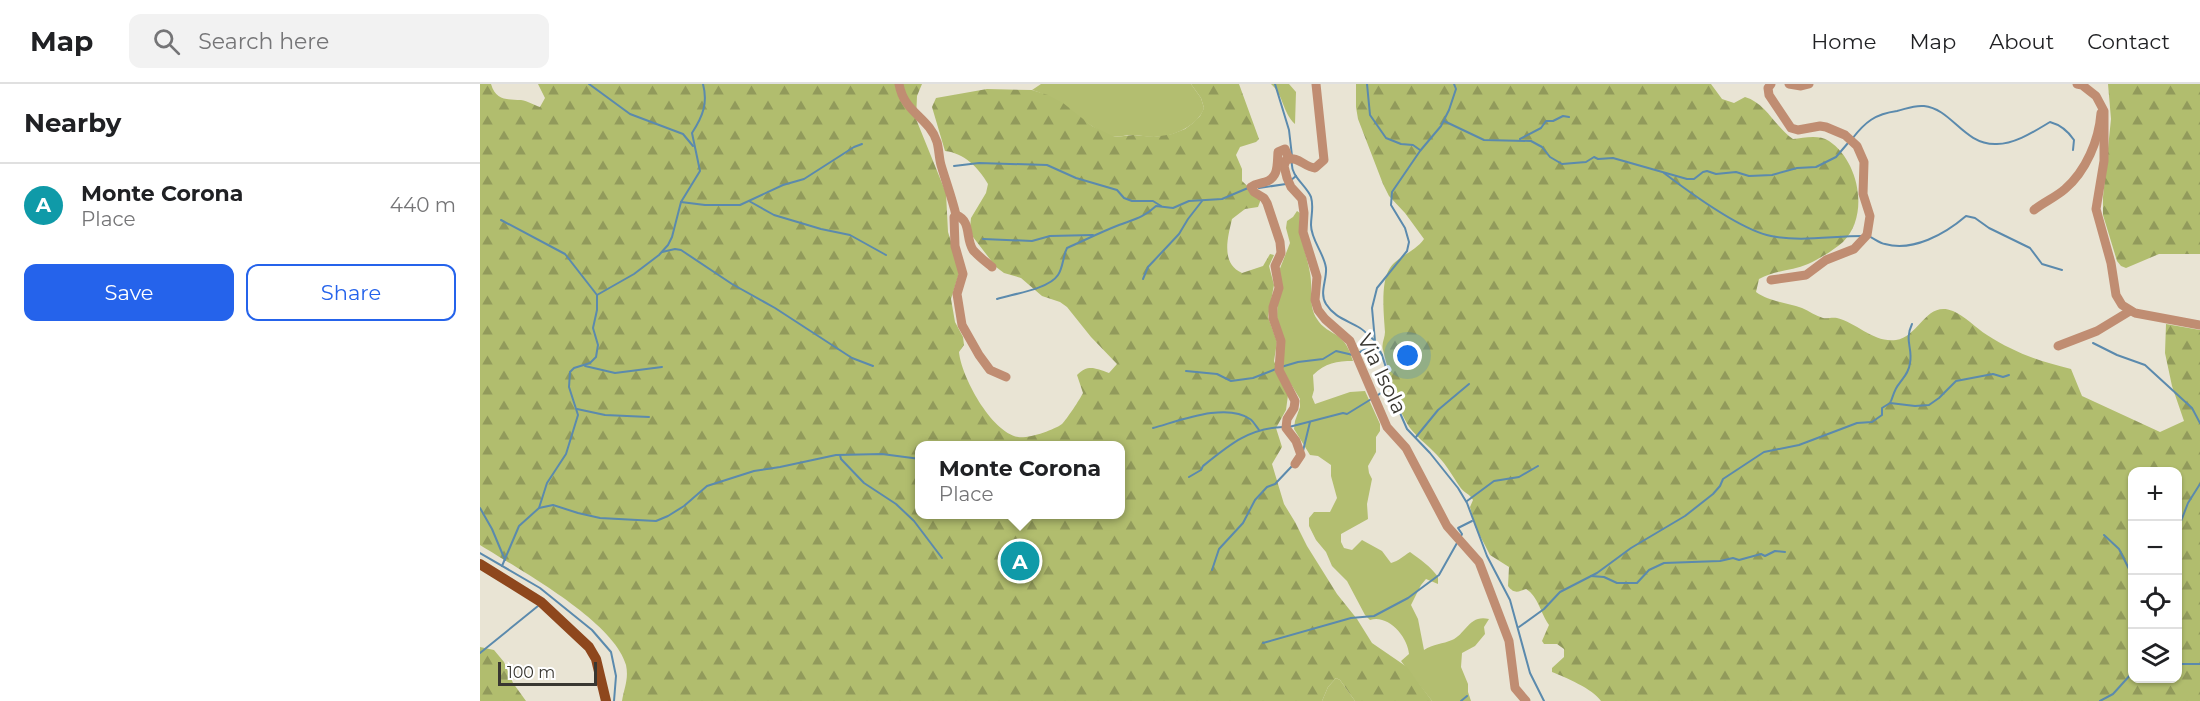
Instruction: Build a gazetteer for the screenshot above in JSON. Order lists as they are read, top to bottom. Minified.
{"streets":{"street":["Via Isola"]},"scale_bar":"100 m","page":{"header":"Map","search":"Search here","nav":["Home","Map","About","Contact"],"heading":"Nearby","list":[{"mark":"A","name":"Monte Corona","note":"Place","value":"440 m"}],"buttons":["Save","Share"],"popup":["Monte Corona","Place"],"map_buttons":["+","−"],"pins":"A","scale":"100 m"}}
